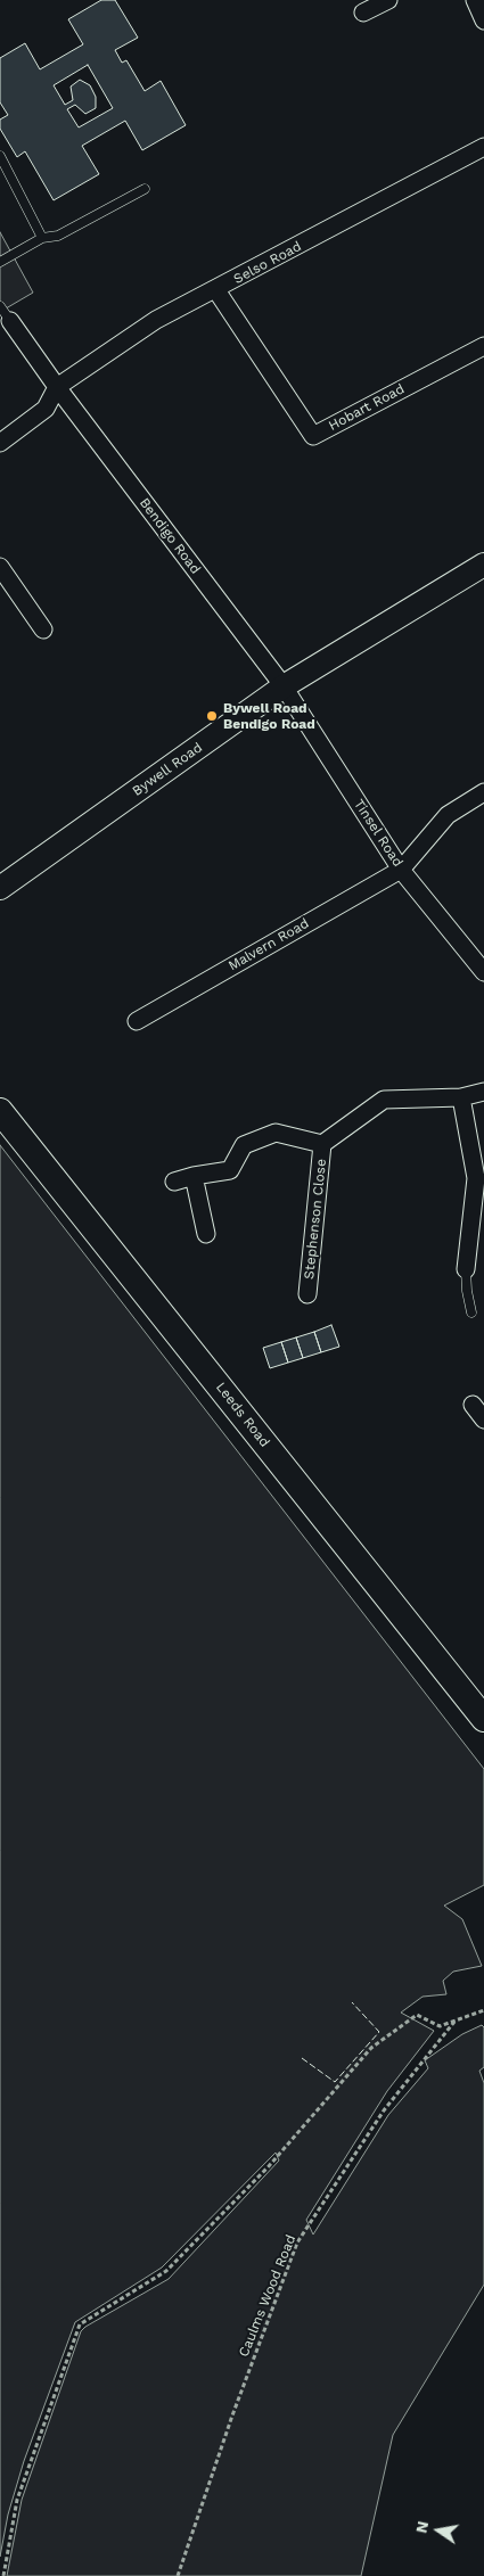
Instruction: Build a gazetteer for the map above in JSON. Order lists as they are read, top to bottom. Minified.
{"streets":{"main road":["Leeds Road"],"street":["Selso Road","Hobart Road","Bendigo Road","Bywell Road","Tinsel Road","Malvern Road","Stephenson Close"],"path":["Caulms Wood Road"]},"crossings":[["Selso Road","Hobart Road"],["Selso Road","Bendigo Road"],["Bendigo Road","Bywell Road"],["Bendigo Road","Tinsel Road"],["Bywell Road","Tinsel Road"],["Tinsel Road","Malvern Road"]],"places":["Bywell Road Bendigo Road"],"north":"left"}
